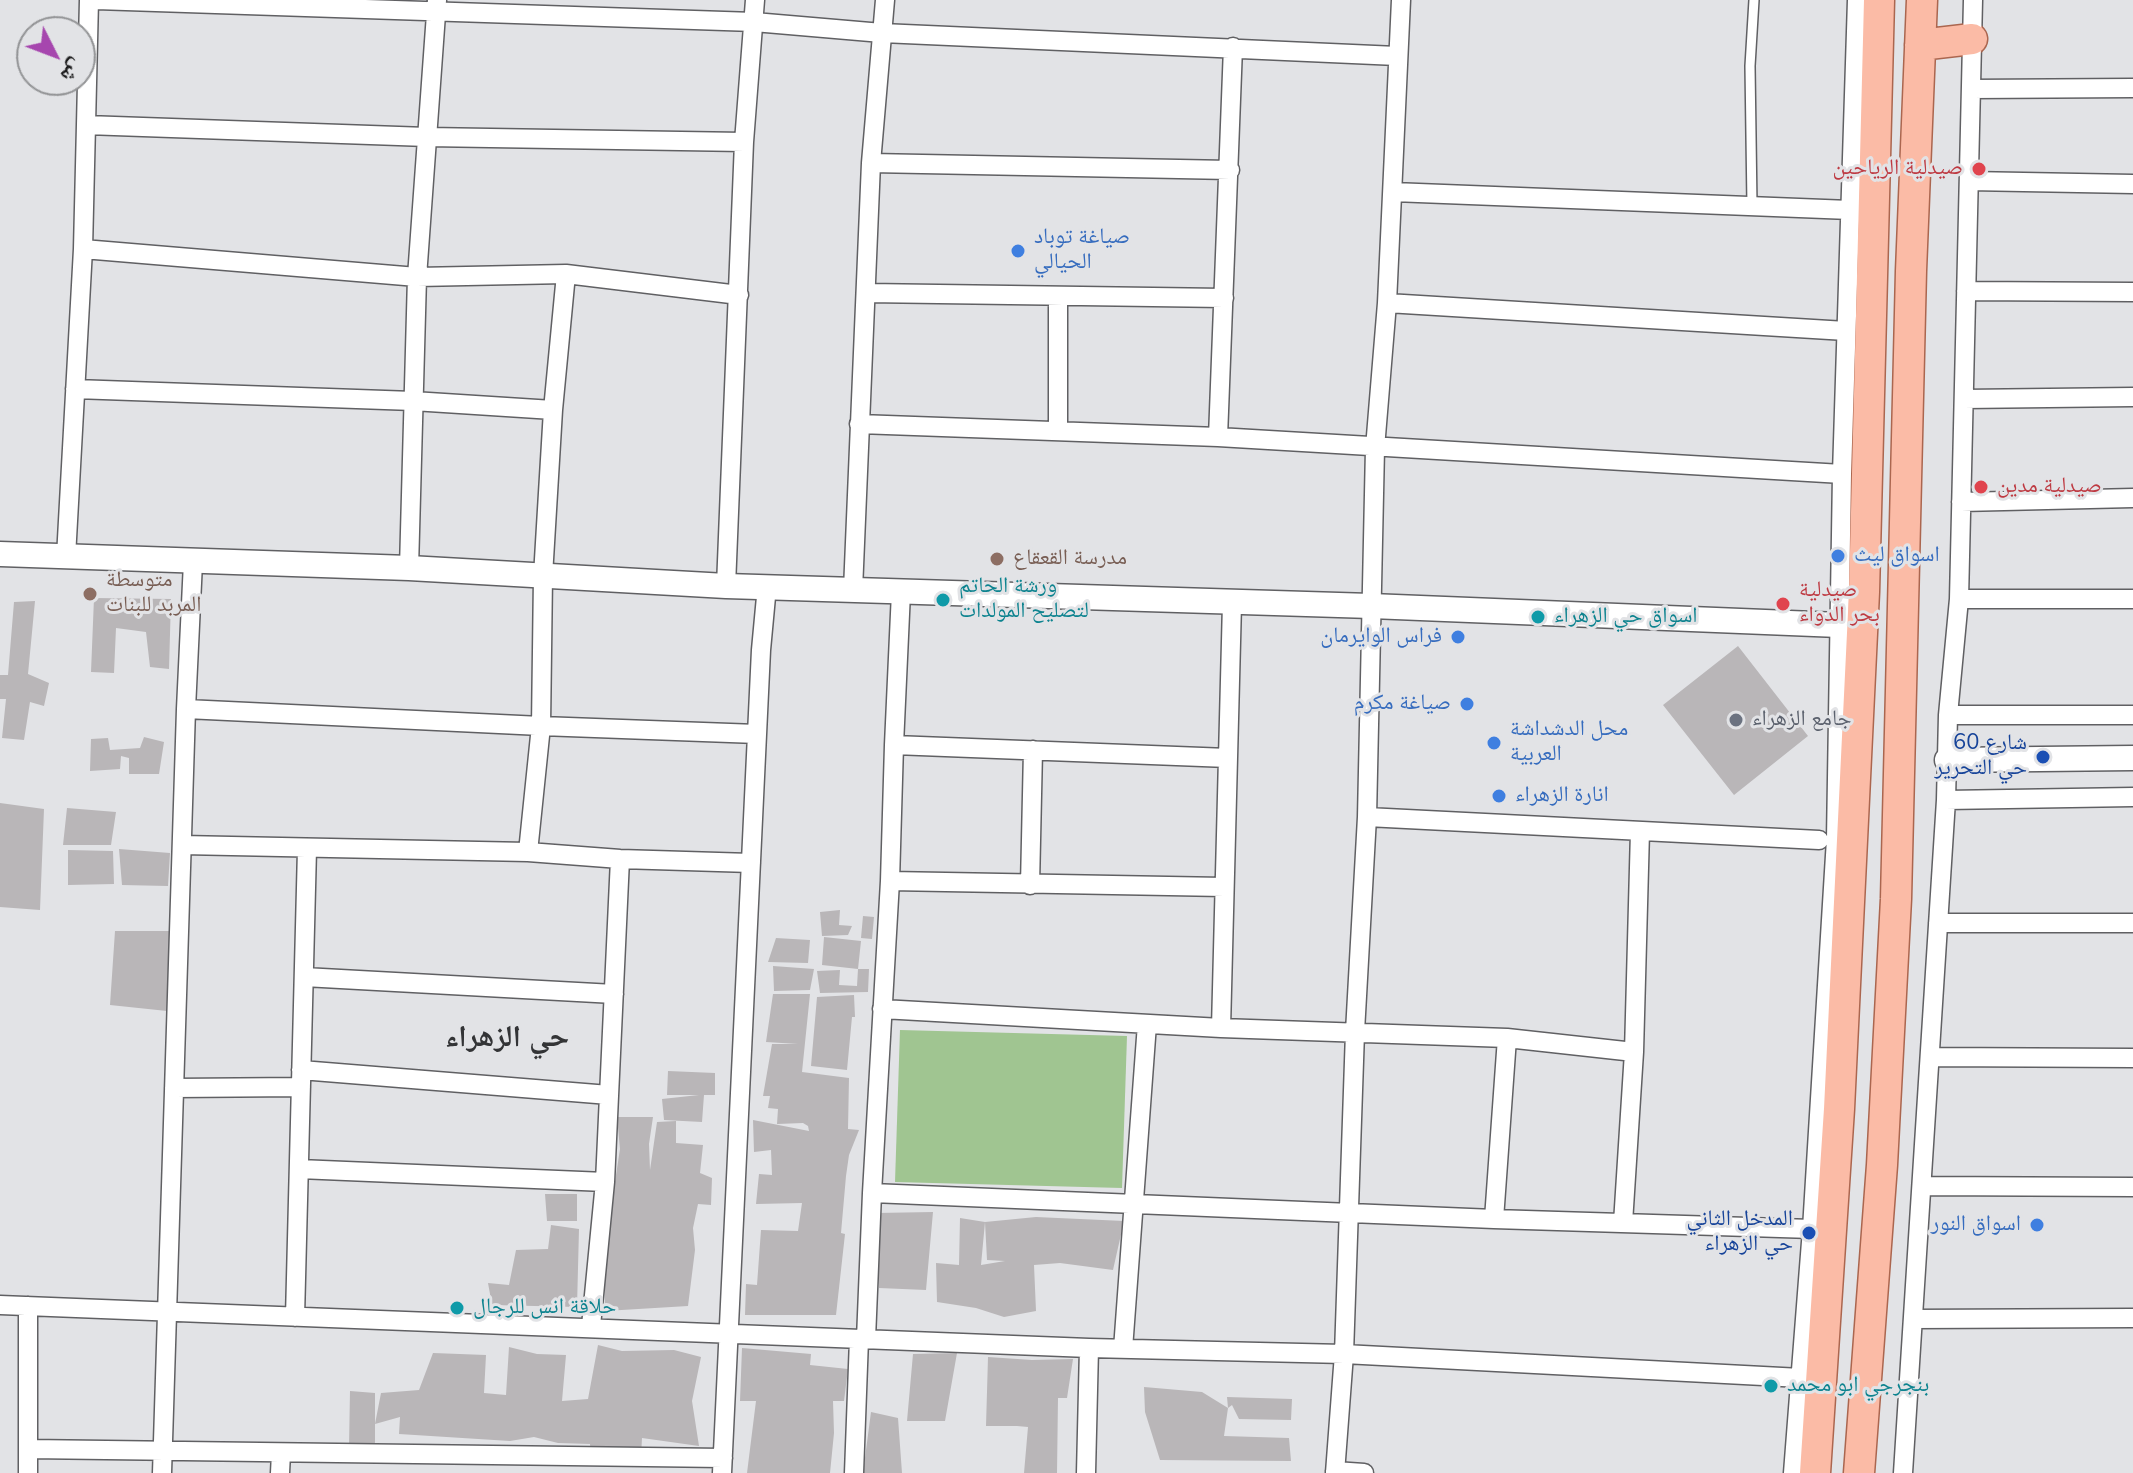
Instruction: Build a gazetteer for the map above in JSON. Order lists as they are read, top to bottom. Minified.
{"districts":["حي الزهراء"],"places":["صيدلية الرياحين","صياغة توباد الحيالي","صيدلية مدين","اسواق ليث","مدرسة القعقاع","متوسطة المربد للبنات","ورشة الحاتم لتصليح المولدات","صيدلية بحر الدواء","اسواق حي الزهراء","فراس الوايرمان","صياغة مكرم","جامع الزهراء","محل الدشداشة العربية","شارع 60 حي التحرير","انارة الزهراء","اسواق النور","المدخل الثاني حي الزهراء","حلاقة انس للرجال","بنجرجي ابو محمد"],"north":"bottom right"}
